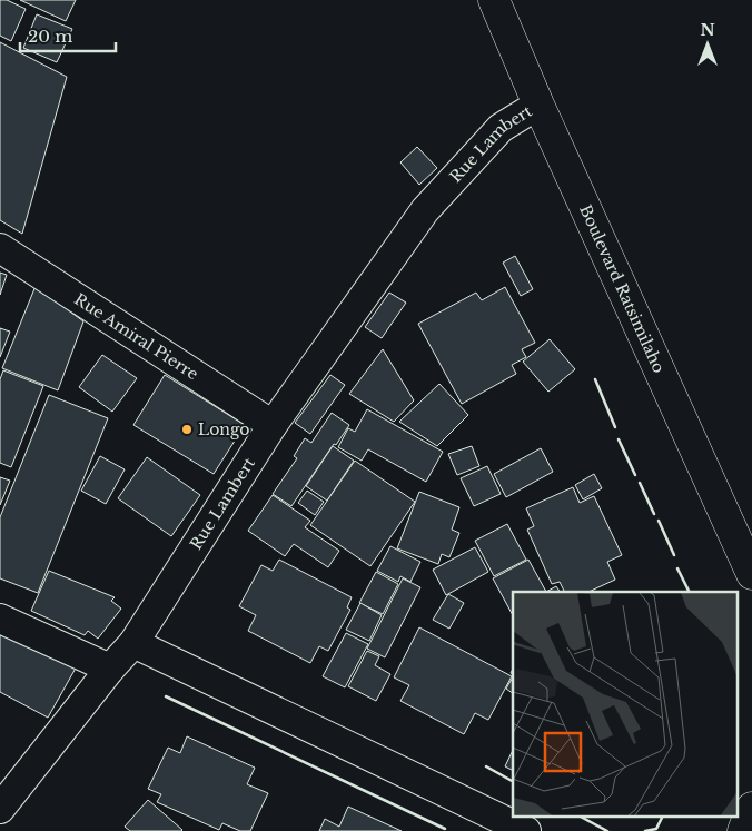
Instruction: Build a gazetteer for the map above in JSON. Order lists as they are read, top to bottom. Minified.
{"streets":{"main road":["Boulevard Ratsimilaho"],"street":["Rue Lambert","Rue Amiral Pierre"]},"crossings":[["Rue Lambert","Boulevard Ratsimilaho"],["Rue Lambert","Rue Amiral Pierre"]],"places":["Longo"],"scale_bar":"20 m","north":"top"}
